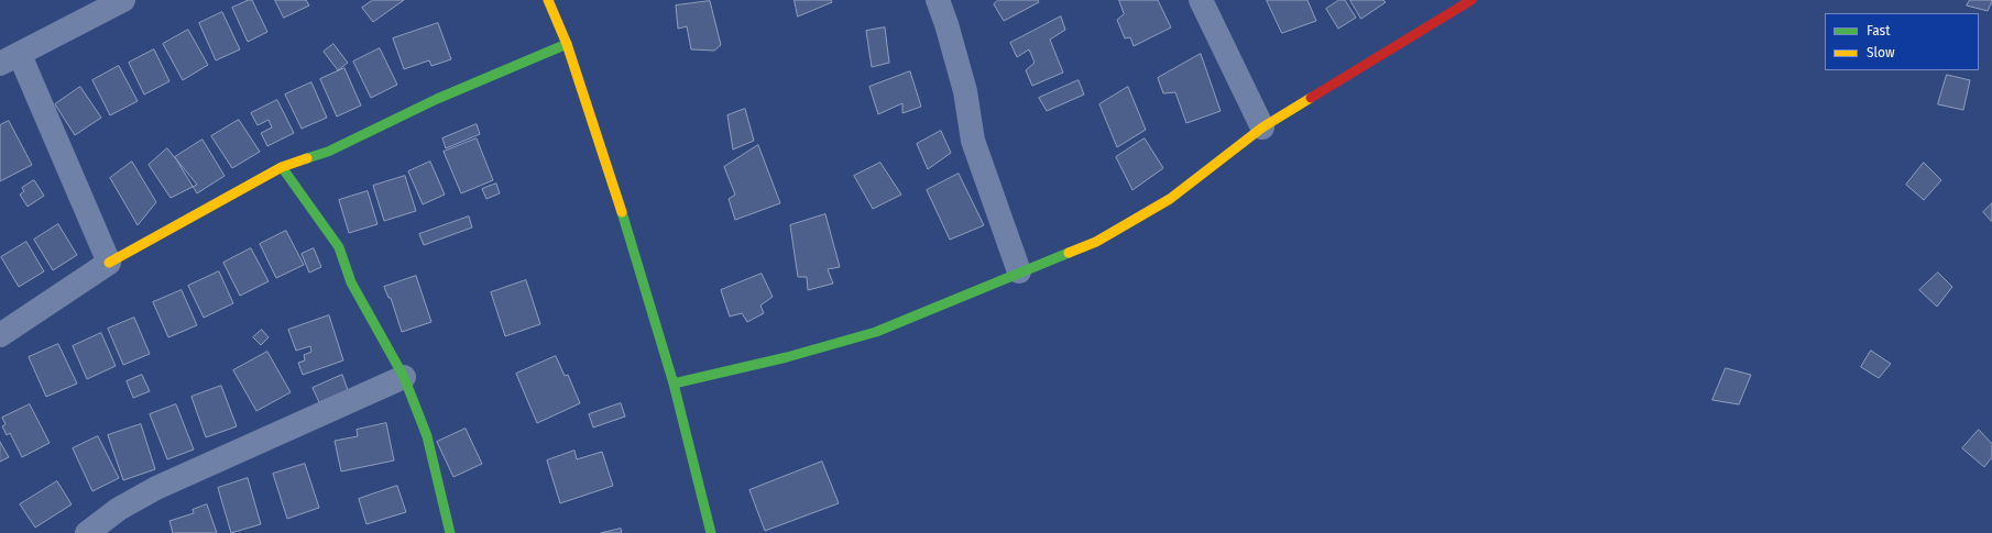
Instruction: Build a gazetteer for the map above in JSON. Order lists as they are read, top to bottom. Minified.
{"legend":["Fast","Slow"]}
